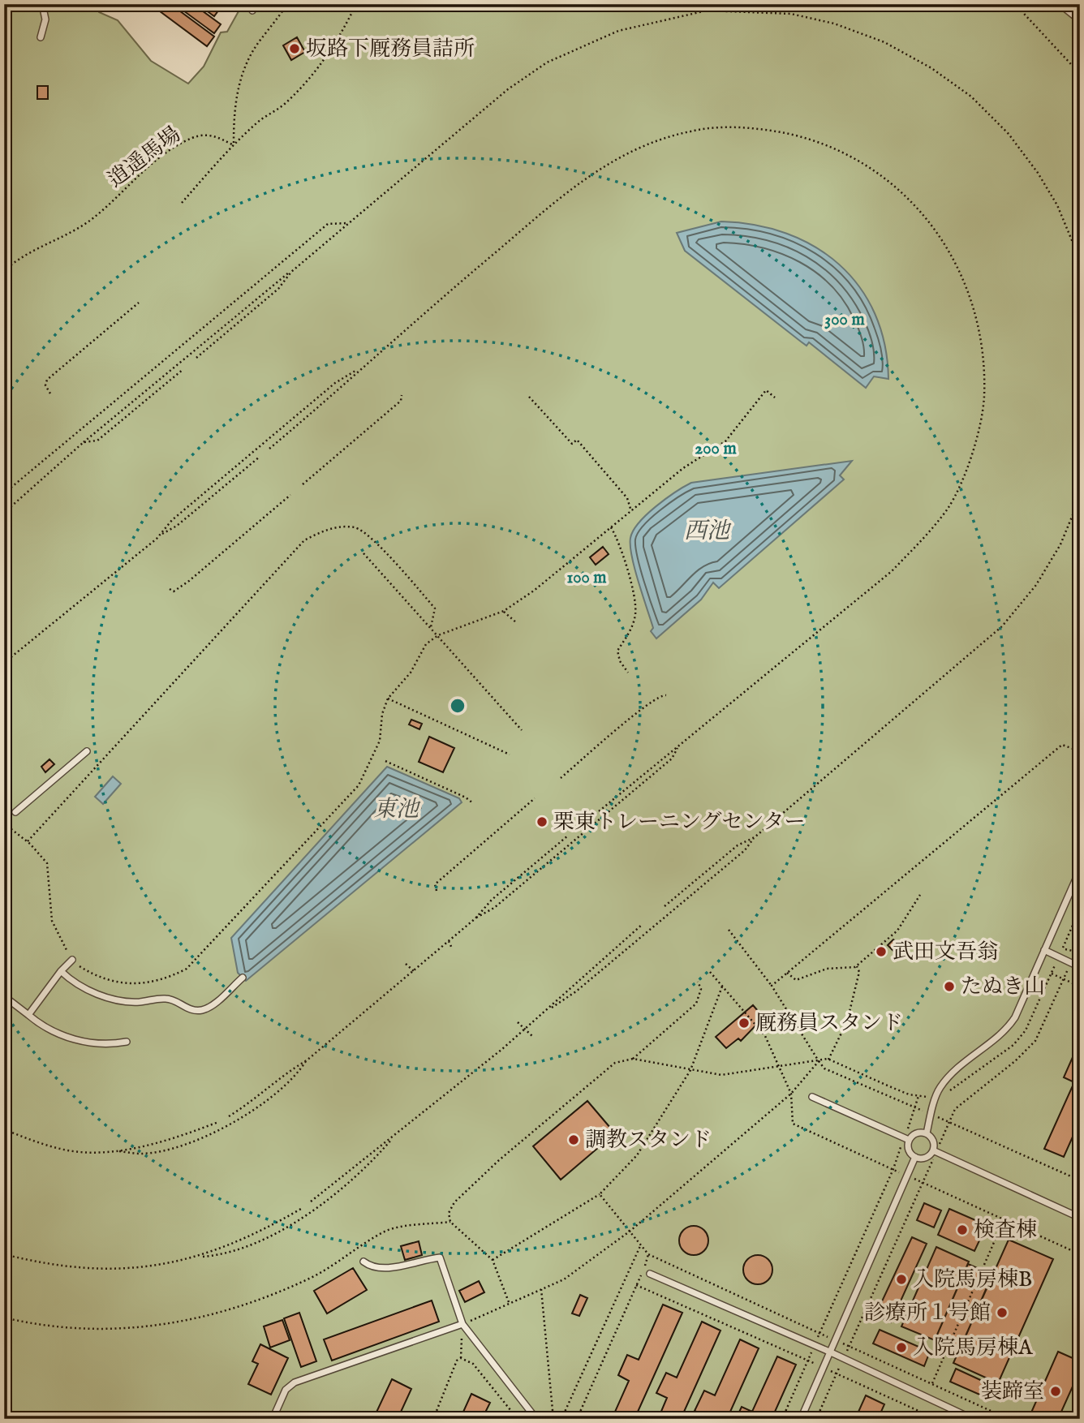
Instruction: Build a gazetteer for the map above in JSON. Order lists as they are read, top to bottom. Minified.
{"streets":{"path":["逍遥馬場"]},"water":["西池","東池"],"places":["坂路下厩務員詰所","栗東トレーニングセンター","武田文吾翁","たぬき山","厩務員スタンド","調教スタンド","検査棟","入院馬房棟B","診療所１号館","入院馬房棟A","装蹄室"],"rings":["300 m","200 m","100 m"]}
